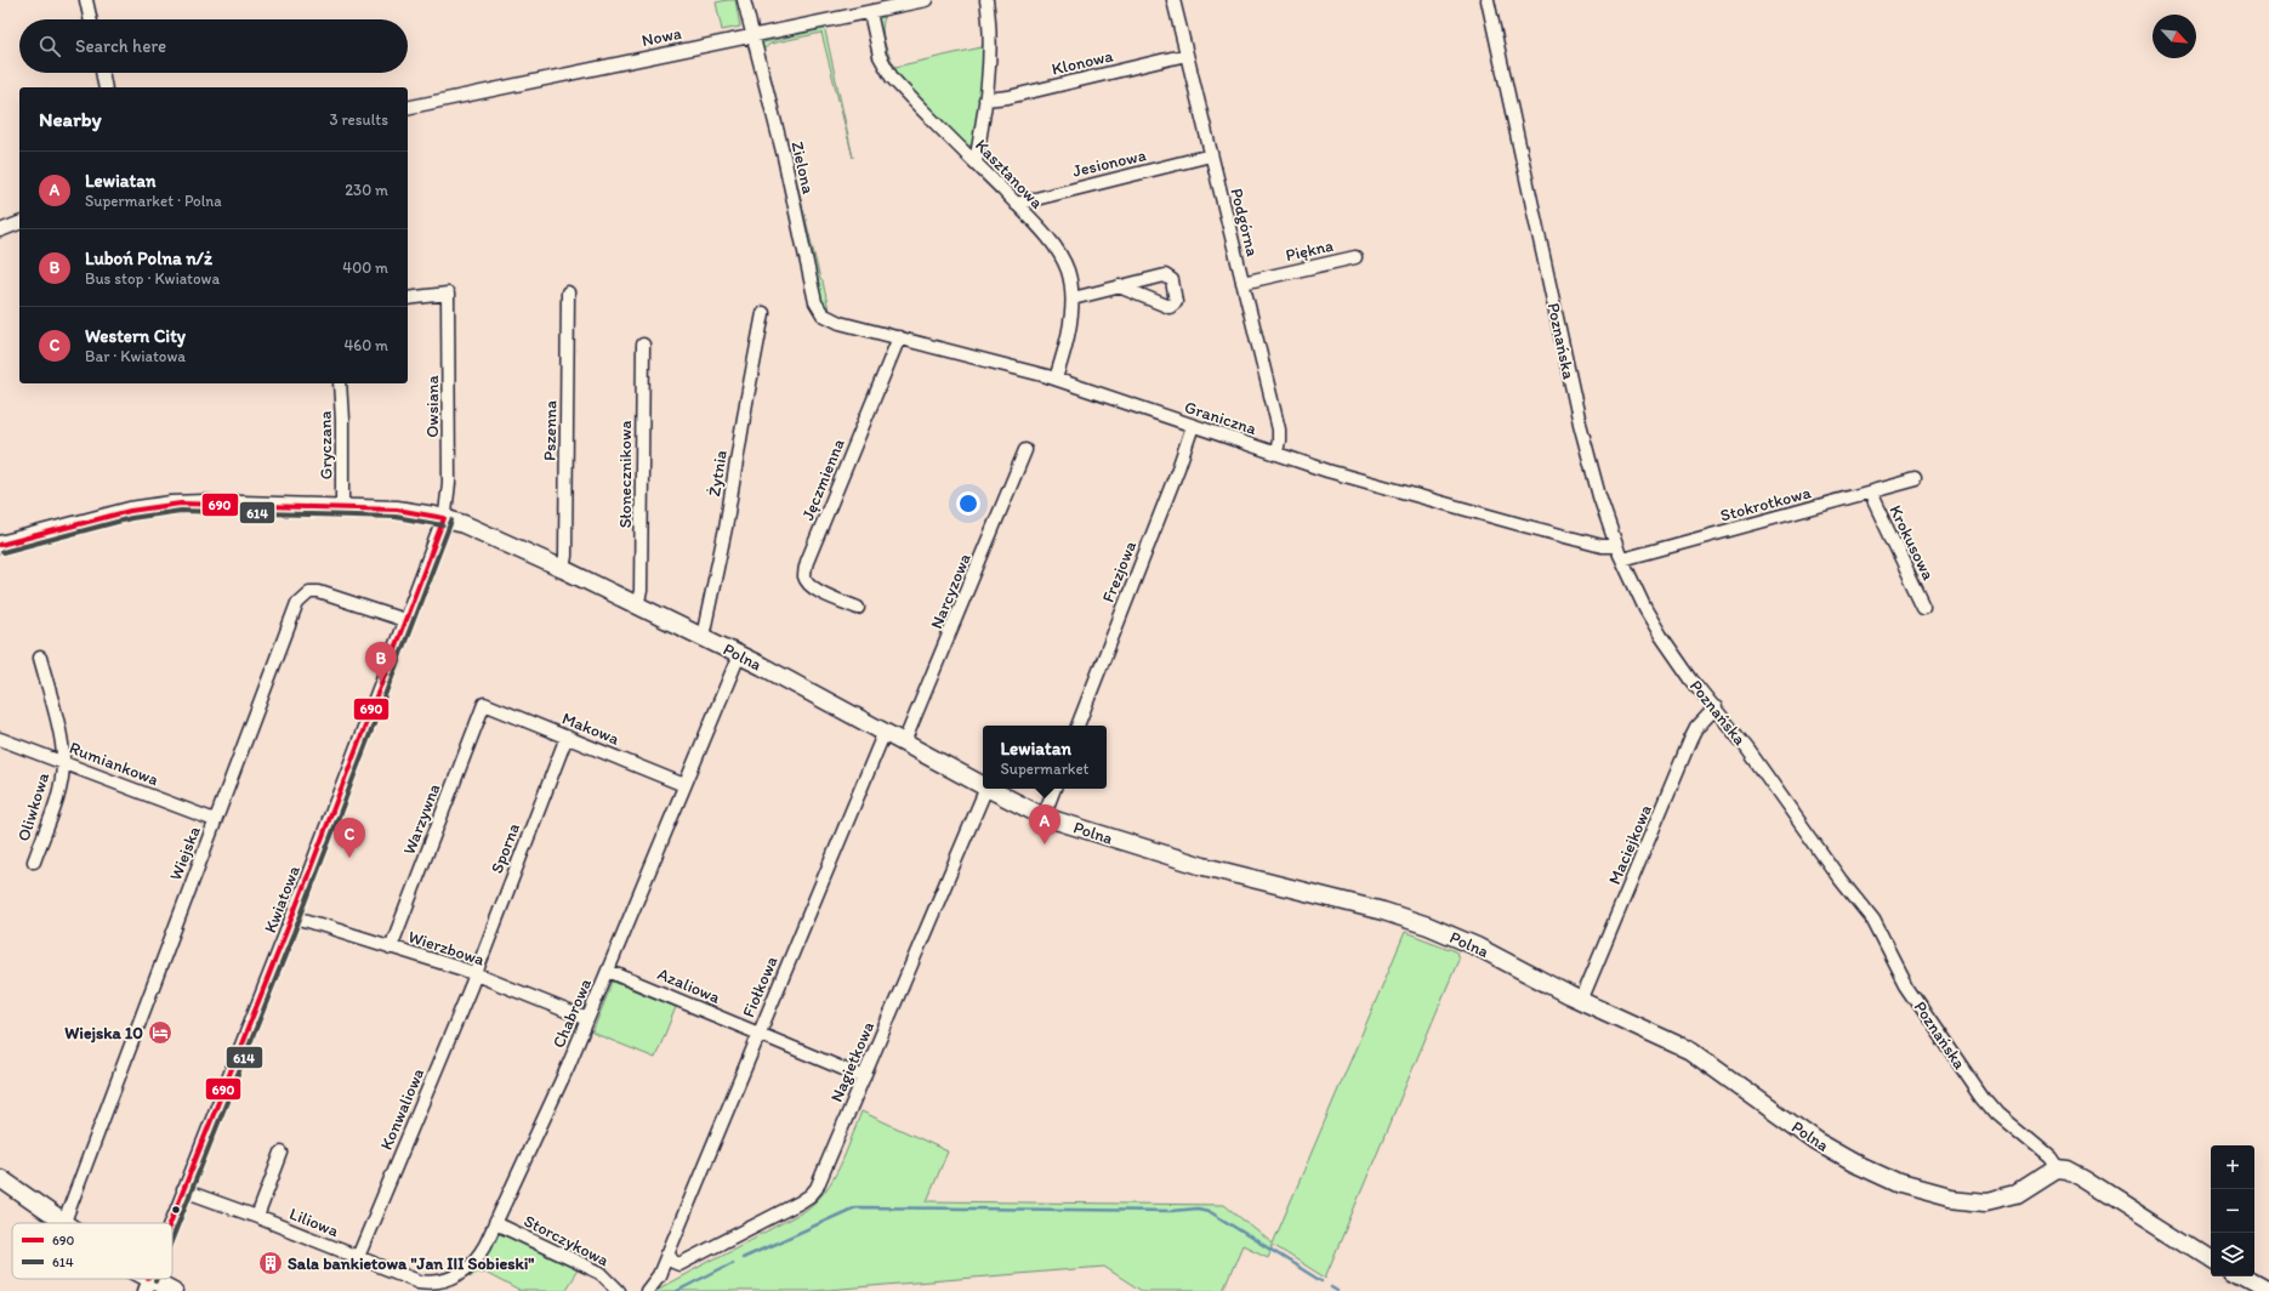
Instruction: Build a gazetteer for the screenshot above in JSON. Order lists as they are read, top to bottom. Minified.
{"streets":{"street":["Nowa","Klonowa","Jesionowa","Zielona","Kasztanowa","Podgórna","Piękna","Poznańska","Owsiana","Graniczna","Pszenna","Gryczana","Żytnia","Słonecznikowa","Jęczmienna","Stokrotkowa","Krokusowa","Frezjowa","Narcyzowa","Polna","Makowa","Rumiankowa","Oliwkowa","Warzywna","Maciejkowa","Sporna","Wiejska","Kwiatowa","Wierzbowa","Azaliowa","Fiołkowa","Chabrowa","Nagietkowa","Konwaliowa","Liliowa","Storczykowa"]},"crossings":[["Nowa","Zielona"],["Nowa","Kasztanowa"],["Klonowa","Podgórna"],["Jesionowa","Kasztanowa"],["Jesionowa","Podgórna"],["Zielona","Graniczna"],["Kasztanowa","Graniczna"],["Podgórna","Piękna"],["Podgórna","Graniczna"],["Poznańska","Graniczna"],["Poznańska","Stokrotkowa"],["Poznańska","Polna"],["Poznańska","Maciejkowa"],["Owsiana","Polna"],["Owsiana","Kwiatowa"],["Graniczna","Jęczmienna"],["Graniczna","Frezjowa"],["Pszenna","Polna"],["Gryczana","Polna"],["Żytnia","Polna"],["Słonecznikowa","Polna"],["Stokrotkowa","Krokusowa"],["Narcyzowa","Polna"],["Polna","Maciejkowa"],["Polna","Kwiatowa"],["Polna","Fiołkowa"],["Polna","Chabrowa"],["Makowa","Warzywna"],["Makowa","Sporna"],["Makowa","Chabrowa"],["Rumiankowa","Oliwkowa"],["Rumiankowa","Wiejska"],["Warzywna","Wierzbowa"],["Sporna","Wierzbowa"],["Sporna","Konwaliowa"],["Wiejska","Kwiatowa"],["Kwiatowa","Wierzbowa"],["Kwiatowa","Liliowa"],["Wierzbowa","Chabrowa"],["Wierzbowa","Konwaliowa"],["Azaliowa","Fiołkowa"],["Azaliowa","Chabrowa"],["Azaliowa","Nagietkowa"],["Fiołkowa","Nagietkowa"],["Chabrowa","Konwaliowa"],["Chabrowa","Liliowa"],["Chabrowa","Storczykowa"],["Konwaliowa","Liliowa"]],"places":{"hotel":["Wiejska 10"],"building":["Sala bankietowa \"Jan III Sobieski\""]},"lines":["transit line 690","transit line 614"],"legend":["690","614"],"north":"bottom right","page":{"search":"Search here","heading":["Nearby","3 results"],"list":[{"mark":"A","name":"Lewiatan","note":"Supermarket · Polna","value":"230 m"},{"mark":"B","name":"Luboń Polna n/ż","note":"Bus stop · Kwiatowa","value":"400 m"},{"mark":"C","name":"Western City","note":"Bar · Kwiatowa","value":"460 m"}],"pins":["B","A","C"],"popup":["Lewiatan","Supermarket"],"map_buttons":["+","−"]}}
